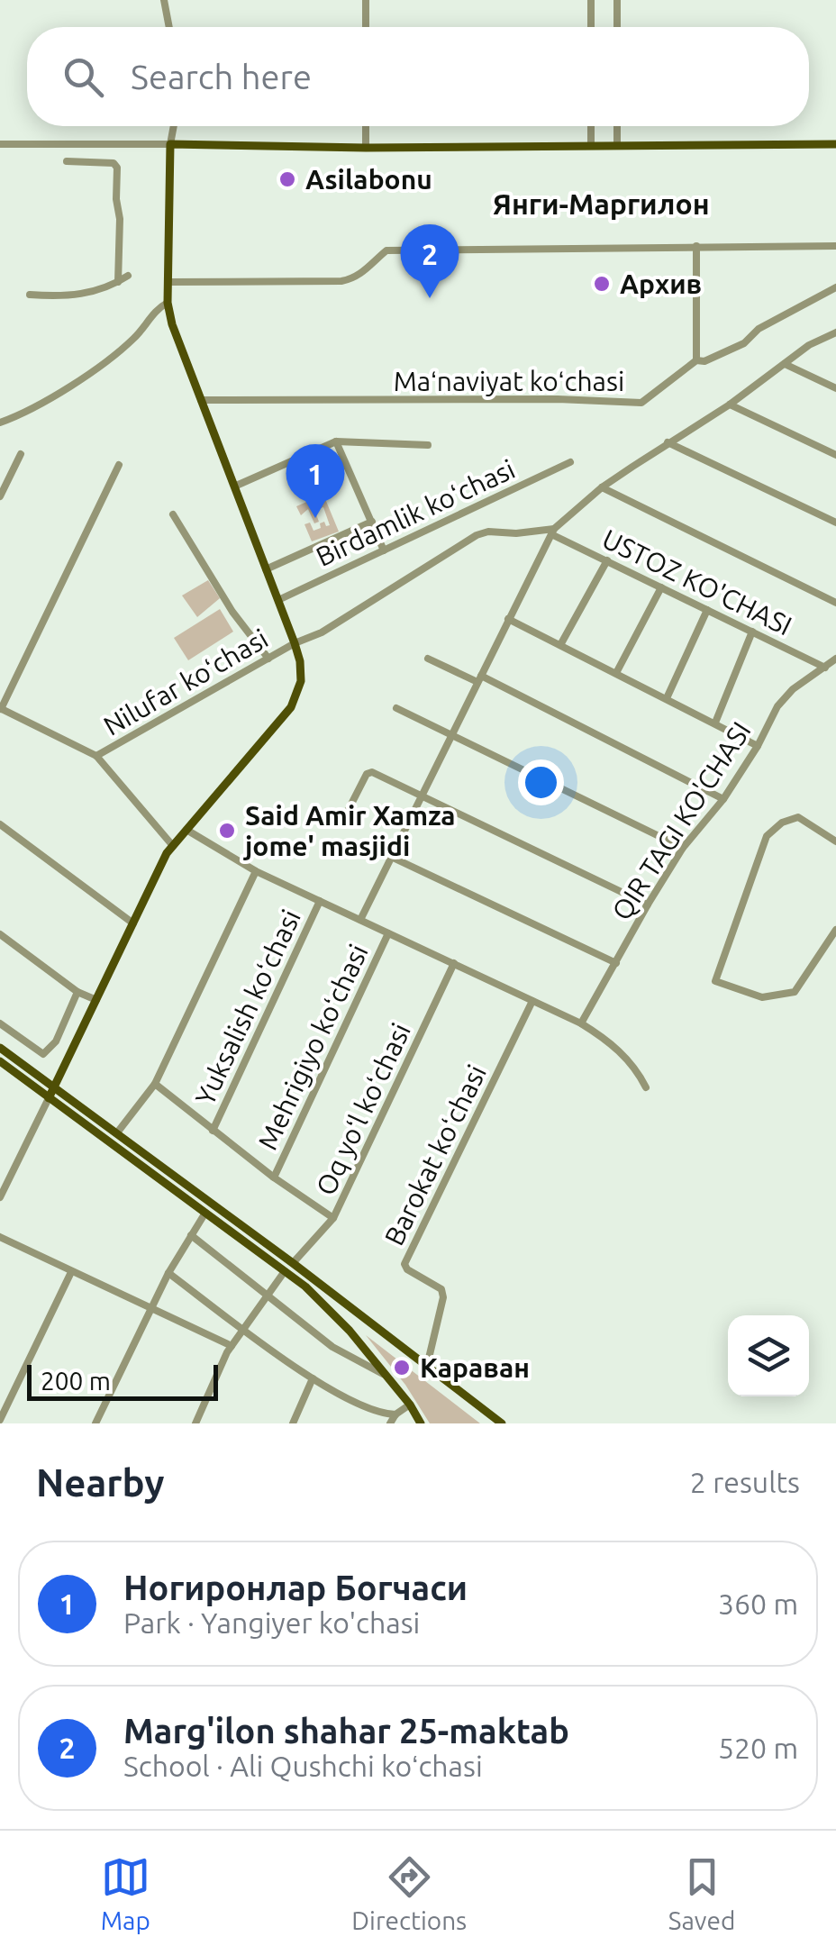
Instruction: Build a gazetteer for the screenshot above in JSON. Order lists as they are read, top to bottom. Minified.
{"streets":{"street":["Maʻnaviyat koʻchasi","Birdamlik koʻchasi","USTOZ KO'CHASI","Nilufar koʻchasi","QIR TAGI KO'CHASI","Yuksalish koʻchasi","Mehrigiyo koʻchasi","Oq yoʻl koʻchasi","Barokat koʻchasi"]},"crossings":[["USTOZ KO'CHASI","Nilufar koʻchasi"],["USTOZ KO'CHASI","QIR TAGI KO'CHASI"]],"districts":["Янги-Маргилон"],"places":["Asilabonu","Архив","Said Amir Xamza jome' masjidi","Караван"],"scale_bar":"200 m","page":{"search":"Search here","pins":["2","1"],"scale":"200 m","heading":["Nearby","2 results"],"list":[{"mark":"1","name":"Ногиронлар Богчаси","note":"Park · Yangiyer ko'chasi","value":"360 m"},{"mark":"2","name":"Marg'ilon shahar 25-maktab","note":"School · Ali Qushchi koʻchasi","value":"520 m"}],"nav":["Map","Directions","Saved"]}}
